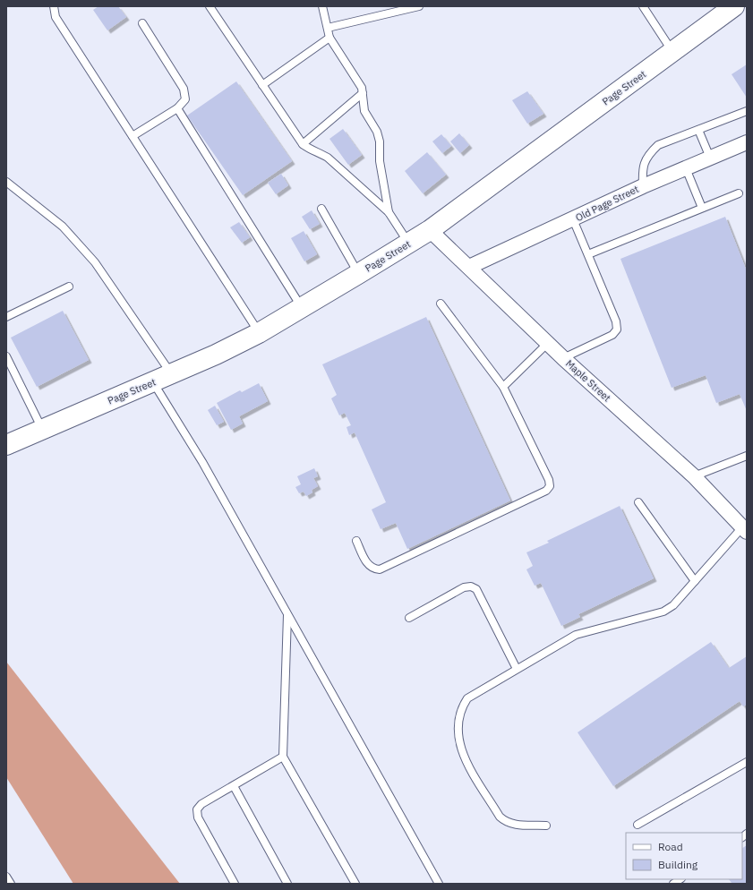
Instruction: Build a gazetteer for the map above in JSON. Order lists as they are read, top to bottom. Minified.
{"streets":{"main road":["Page Street"],"street":["Old Page Street","Maple Street"]},"crossings":[["Page Street","Maple Street"],["Old Page Street","Maple Street"]],"legend":["Road","Building"]}
